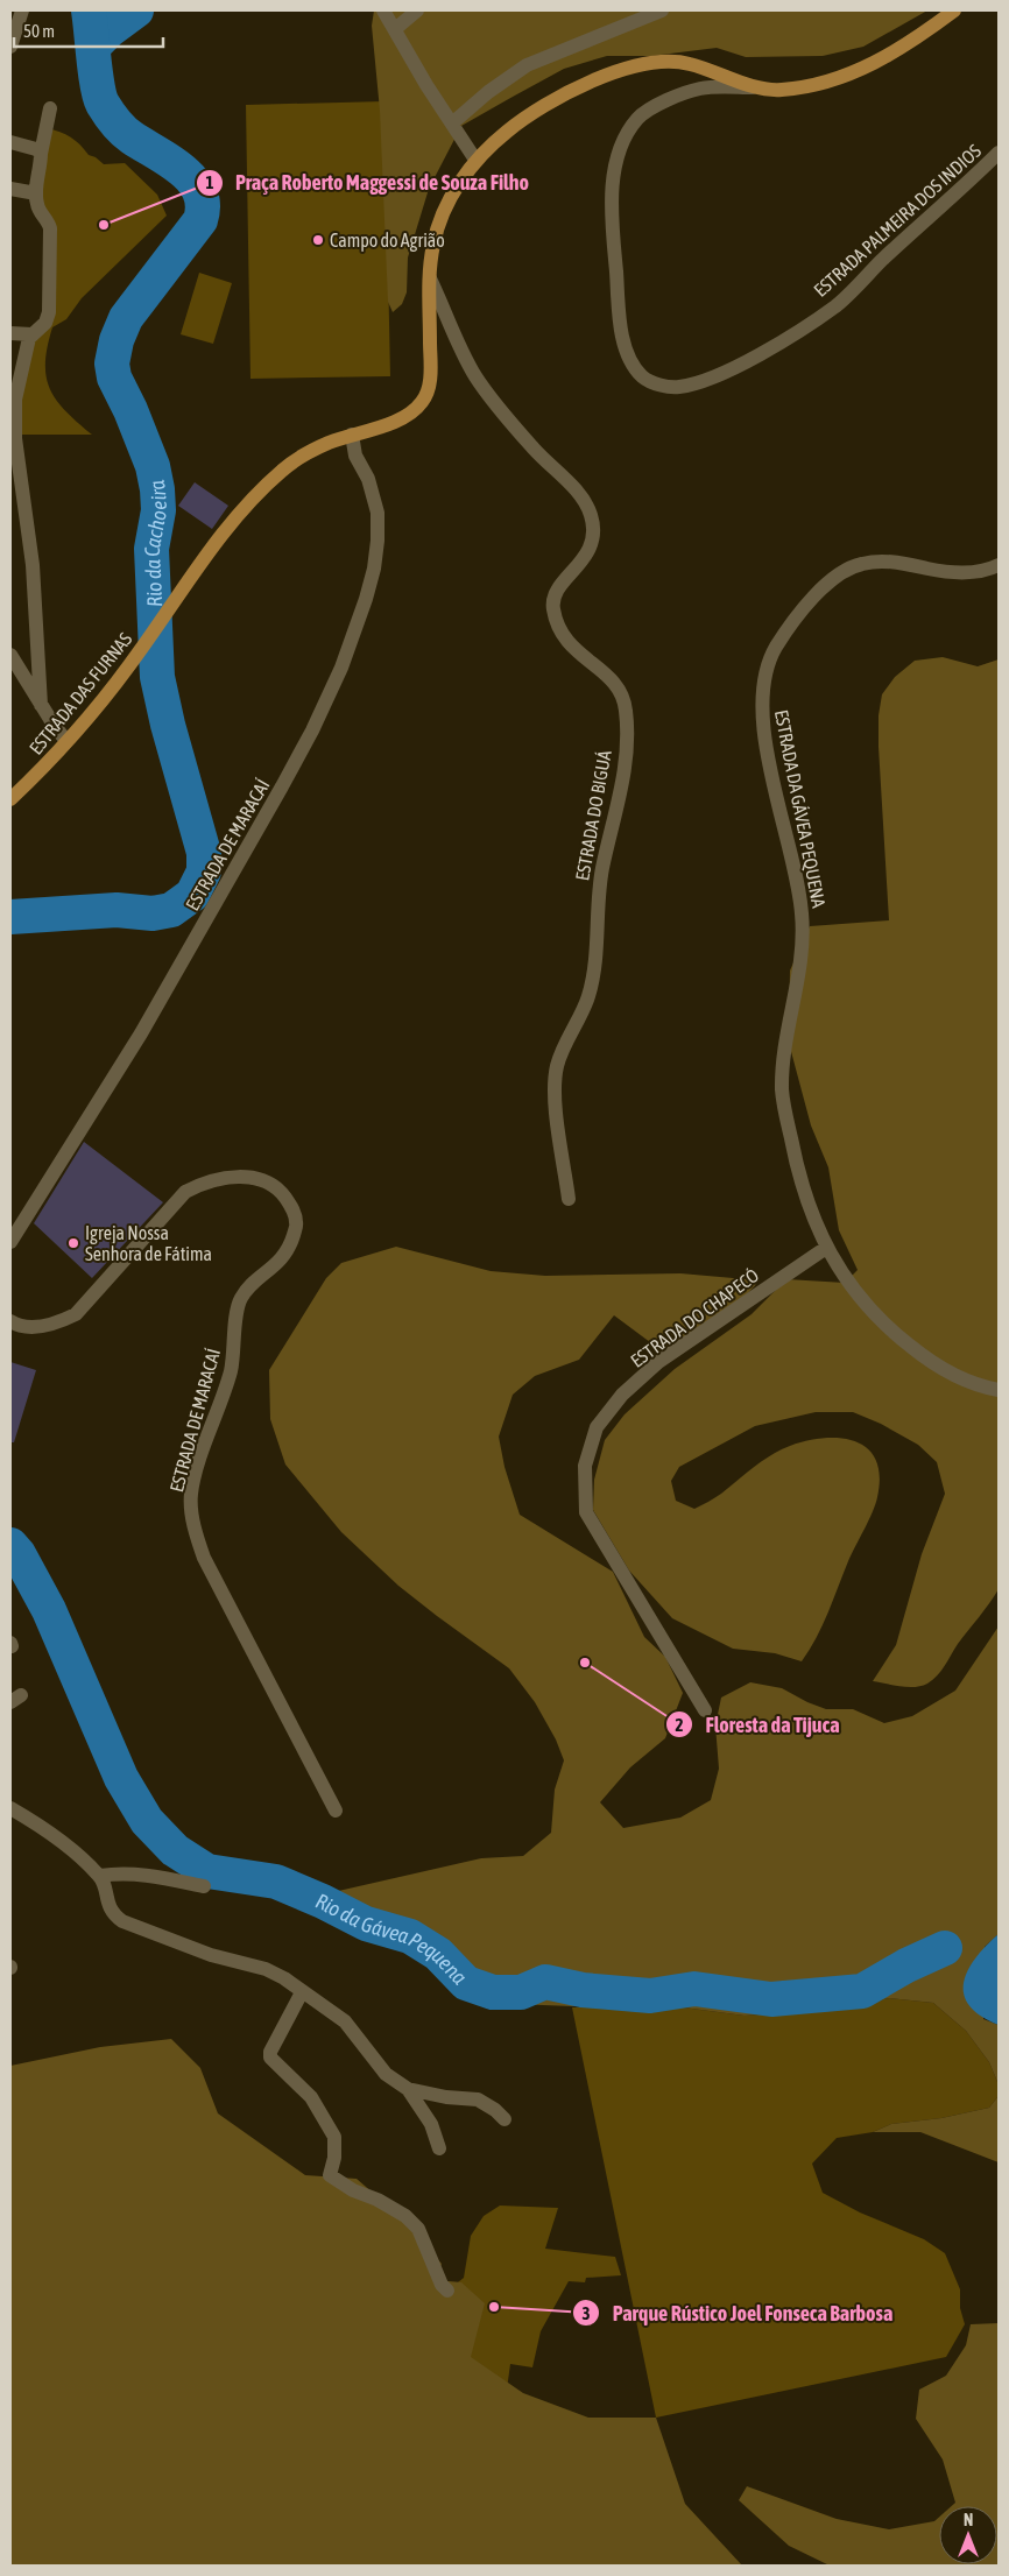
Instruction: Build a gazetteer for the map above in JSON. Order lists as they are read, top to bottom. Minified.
{"streets":{"main road":["ESTRADA DAS FURNAS"],"street":["ESTRADA PALMEIRA DOS INDIOS","ESTRADA DA GÁVEA PEQUENA","ESTRADA DO BIGUÁ","ESTRADA DE MARACAÍ","ESTRADA DO CHAPECÓ"]},"crossings":[["ESTRADA PALMEIRA DOS INDIOS","ESTRADA DAS FURNAS"],["ESTRADA DAS FURNAS","ESTRADA DO BIGUÁ"],["ESTRADA DAS FURNAS","ESTRADA DE MARACAÍ"],["ESTRADA DA GÁVEA PEQUENA","ESTRADA DO CHAPECÓ"]],"water":["Rio da Cachoeira","Rio da Gávea Pequena"],"places":["Praça Roberto Maggessi de Souza Filho","Campo do Agrião","Igreja Nossa Senhora de Fátima","Floresta da Tijuca","Parque Rústico Joel Fonseca Barbosa"],"scale_bar":"50 m","north":"top"}
